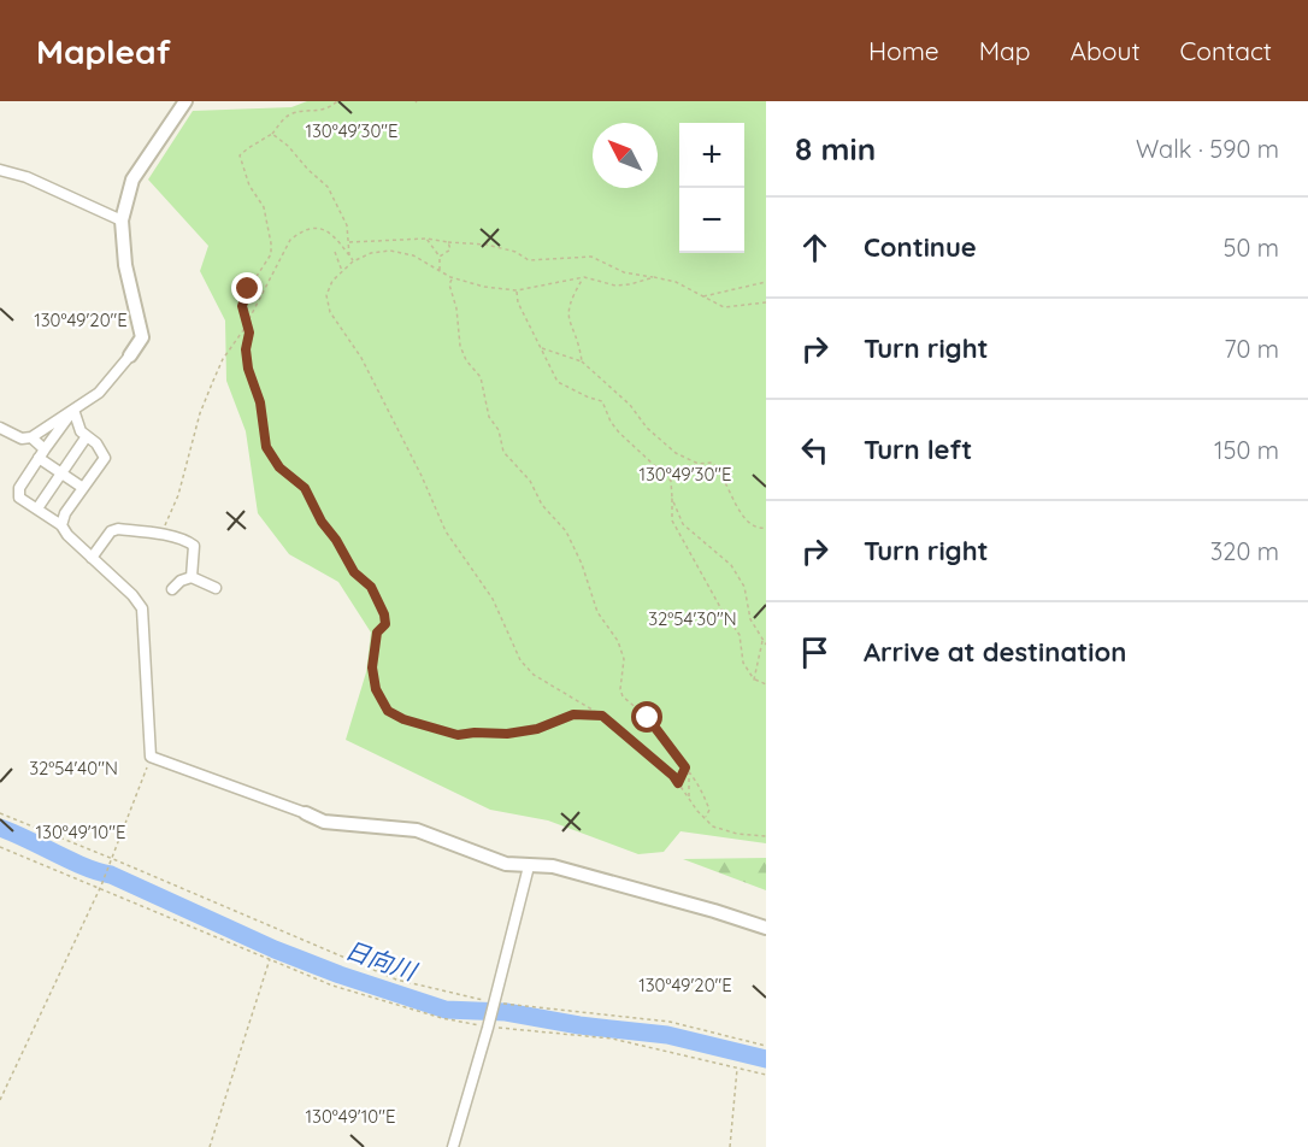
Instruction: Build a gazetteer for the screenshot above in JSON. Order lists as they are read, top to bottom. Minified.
{"water":["日向川"],"north":"top left","page":{"header":"Mapleaf","nav":["Home","Map","About","Contact"],"heading":["8 min","Walk · 590 m"],"map_buttons":["+","−"],"list":[["Continue","50 m"],["Turn right","70 m"],["Turn left","150 m"],["Turn right","320 m"],"Arrive at destination"]},"coordinates":["130°49'30\"E","130°49'20\"E","32°54'30\"N","32°54'40\"N","130°49'10\"E"]}
